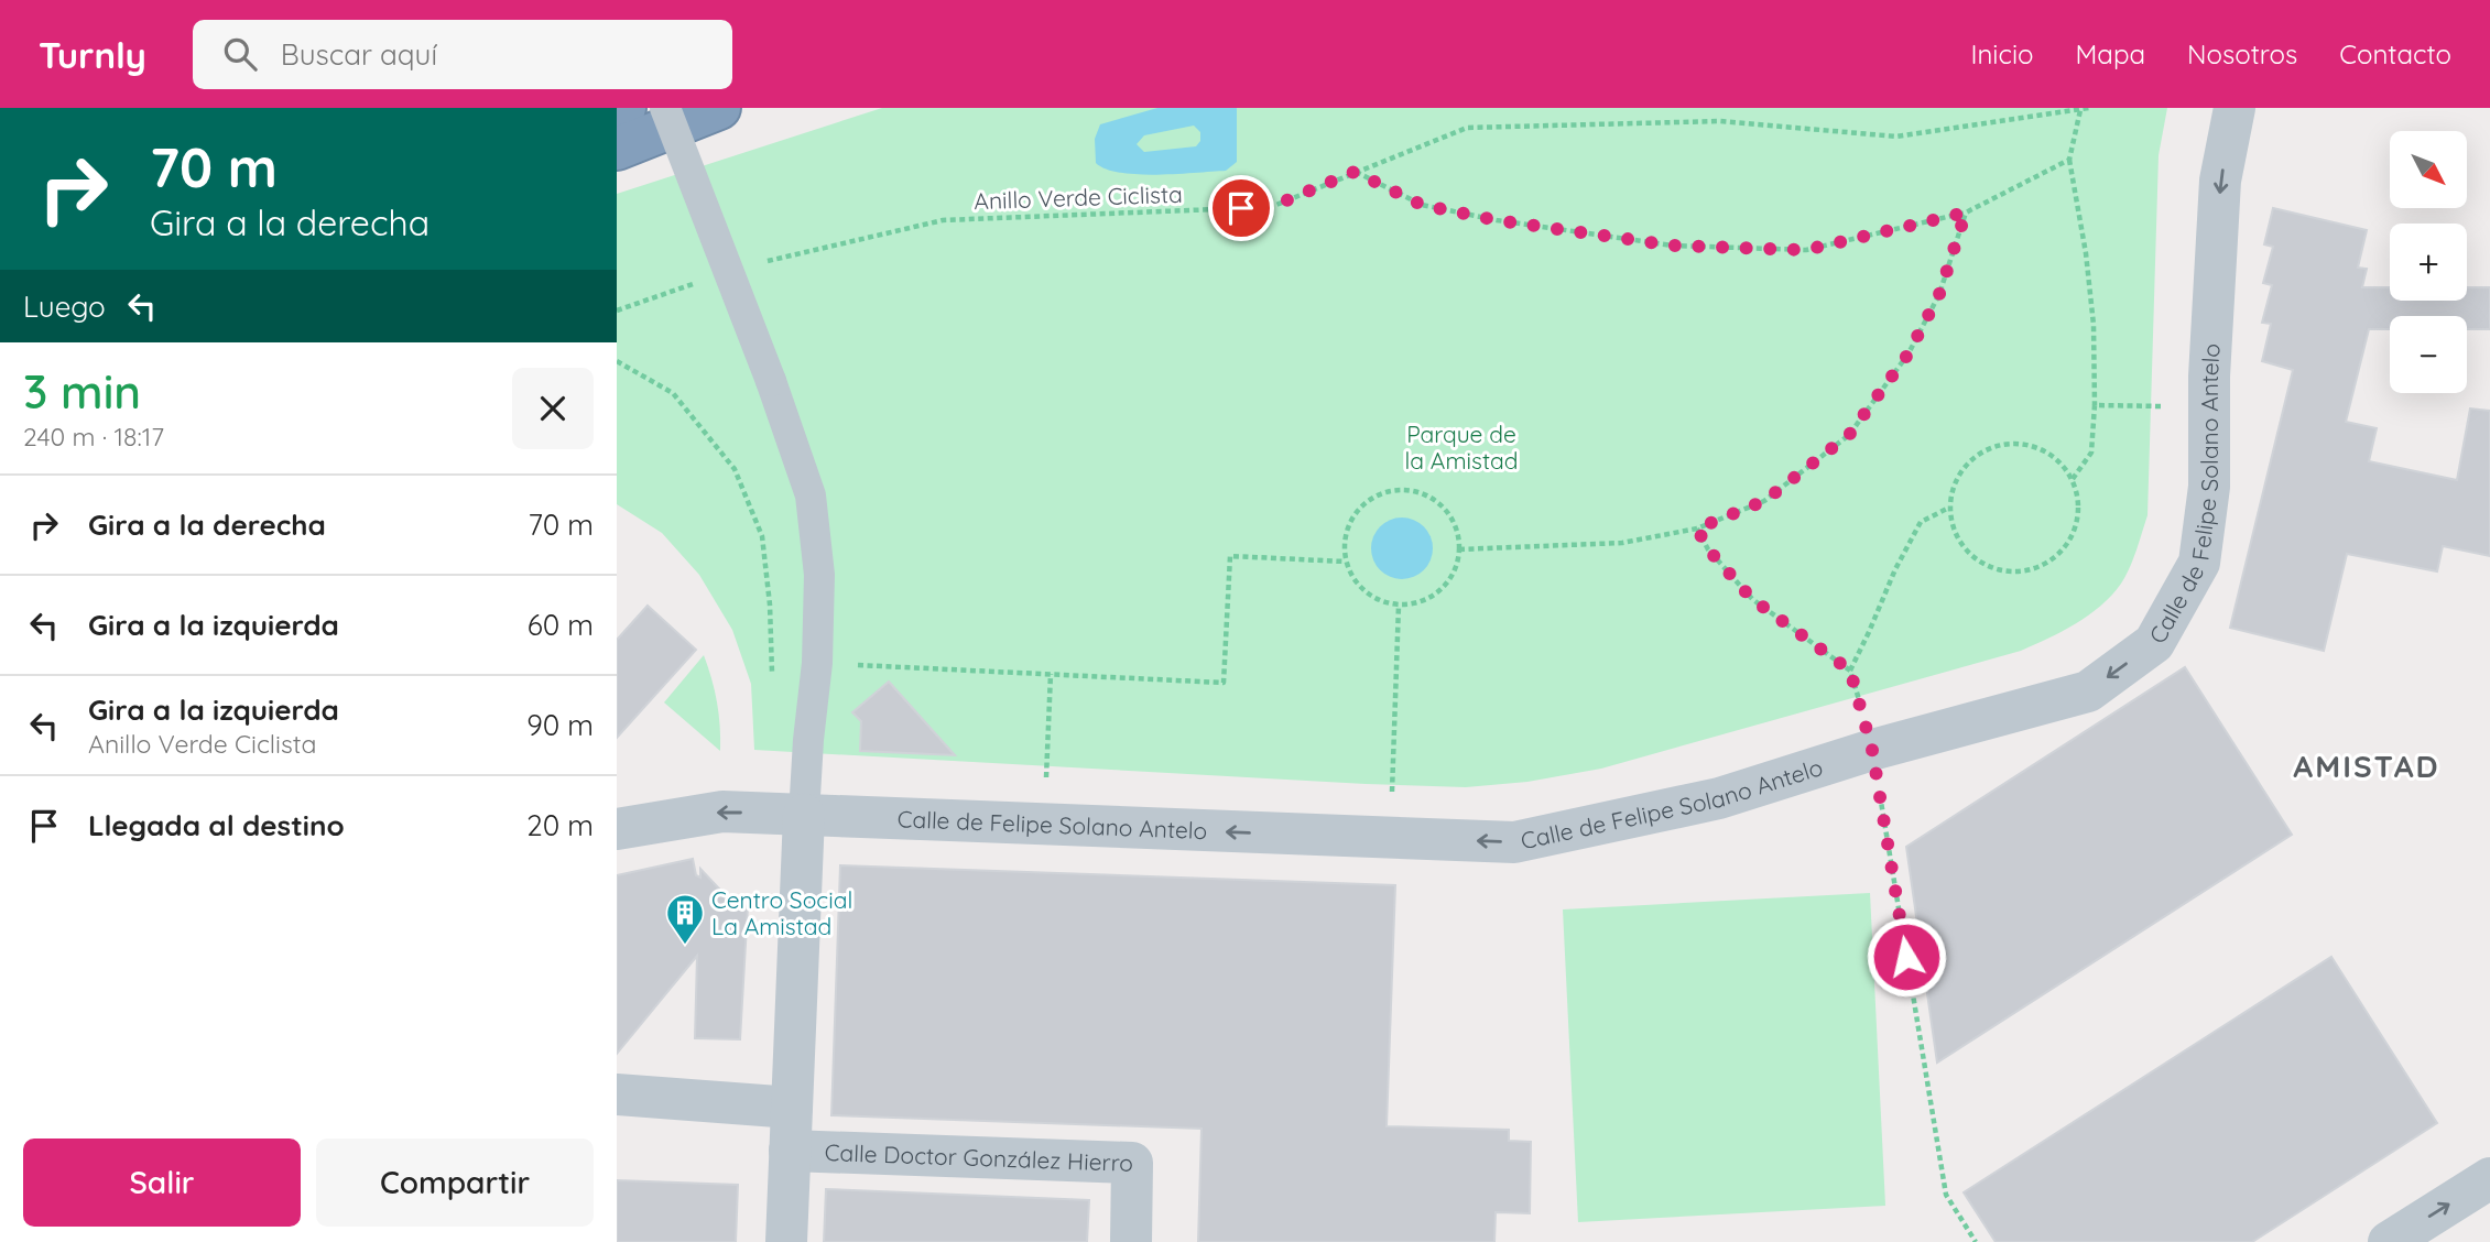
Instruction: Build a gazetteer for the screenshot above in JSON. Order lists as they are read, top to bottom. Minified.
{"streets":{"street":["Calle de Felipe Solano Antelo","Calle Doctor González Hierro"],"path":["Anillo Verde Ciclista"]},"crossings":[["Calle de Felipe Solano Antelo","Calle Doctor González Hierro"]],"one_way":["Calle de Felipe Solano Antelo"],"districts":["AMISTAD"],"parks":["Parque de la Amistad"],"places":{"building":["Centro Social La Amistad"]},"north":"bottom right","page":{"header":"Turnly","search":"Buscar aquí","nav":["Inicio","Mapa","Nosotros","Contacto"],"turn":["70 m","Gira a la derecha"],"map_buttons":["+","−"],"then":"Luego","heading":["3 min","240 m · 18:17"],"list":[{"name":"Gira a la derecha","value":"70 m"},{"name":"Gira a la izquierda","value":"60 m"},{"name":"Gira a la izquierda","note":"Anillo Verde Ciclista","value":"90 m"},{"name":"Llegada al destino","value":"20 m"}],"buttons":["Salir","Compartir"]}}
